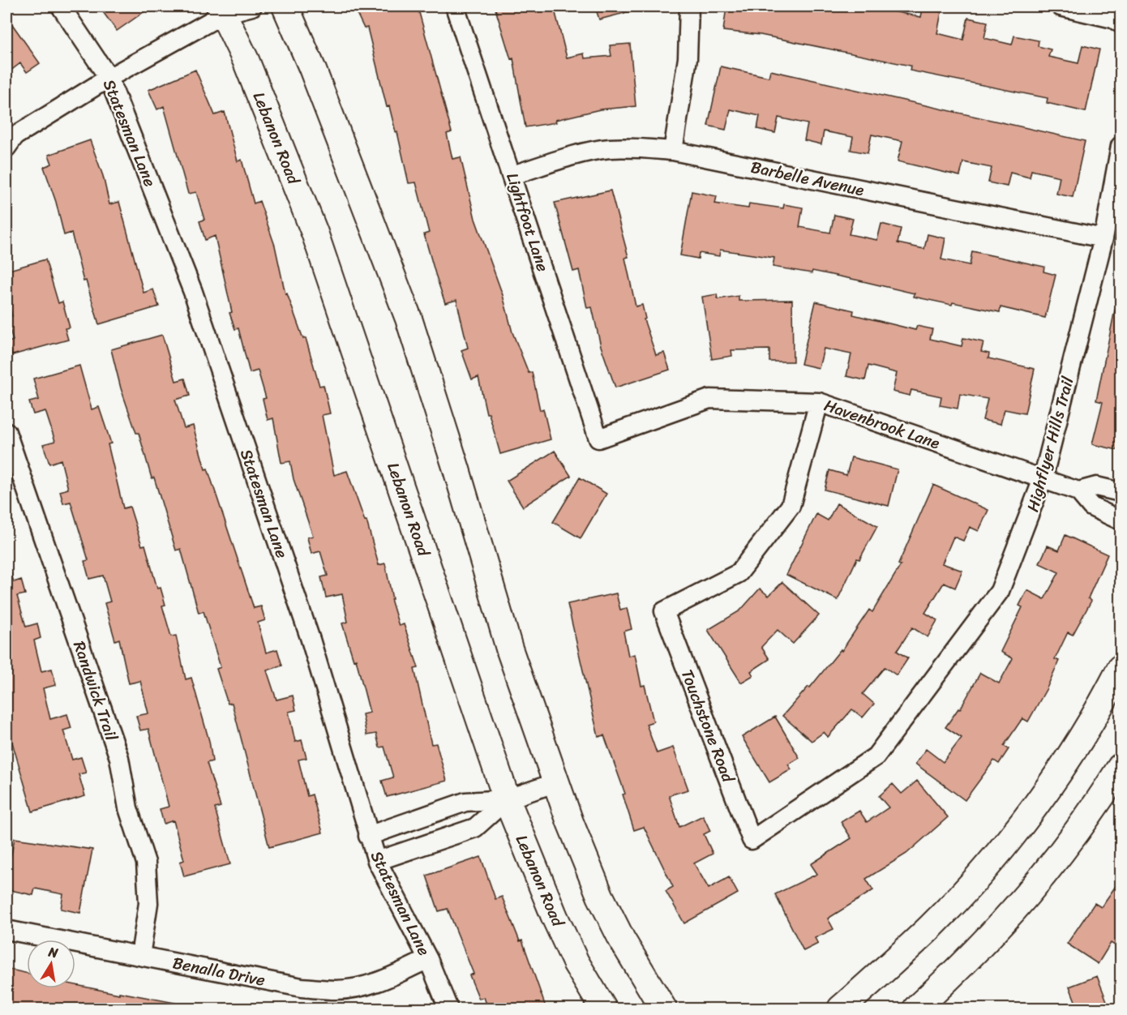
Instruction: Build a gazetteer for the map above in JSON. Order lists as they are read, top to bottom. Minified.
{"streets":{"main road":["Lebanon Road"],"street":["Statesman Lane","Barbelle Avenue","Lightfoot Lane","Havenbrook Lane","Highflyer Hills Trail","Randwick Trail","Touchstone Road","Benalla Drive"]},"crossings":[["Statesman Lane","Benalla Drive"],["Barbelle Avenue","Lightfoot Lane"],["Barbelle Avenue","Highflyer Hills Trail"],["Lightfoot Lane","Havenbrook Lane"],["Havenbrook Lane","Highflyer Hills Trail"],["Havenbrook Lane","Touchstone Road"],["Highflyer Hills Trail","Touchstone Road"],["Randwick Trail","Benalla Drive"]],"north":"top"}
